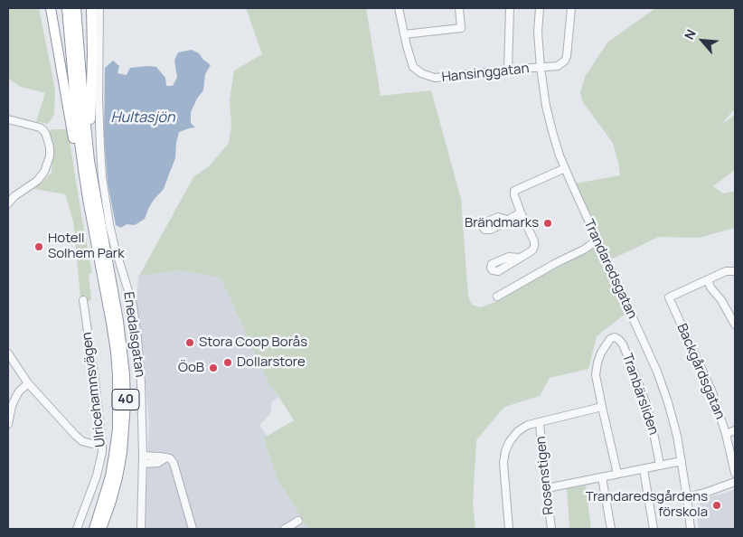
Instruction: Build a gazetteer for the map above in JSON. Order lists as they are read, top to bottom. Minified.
{"streets":{"highway":["40"],"street":["Hansinggatan","Trandaredsgatan","Enedalsgatan","Backgårdsgatan","Ulricehamnsvägen","Tranbärsliden","Rosenstigen"]},"crossings":[["Hansinggatan","Trandaredsgatan"]],"water":["Hultasjön"],"places":["Brändmarks","Hotell Solhem Park","Stora Coop Borås","Dollarstore","ÖoB","Trandaredsgårdens förskola"],"north":"top left"}
